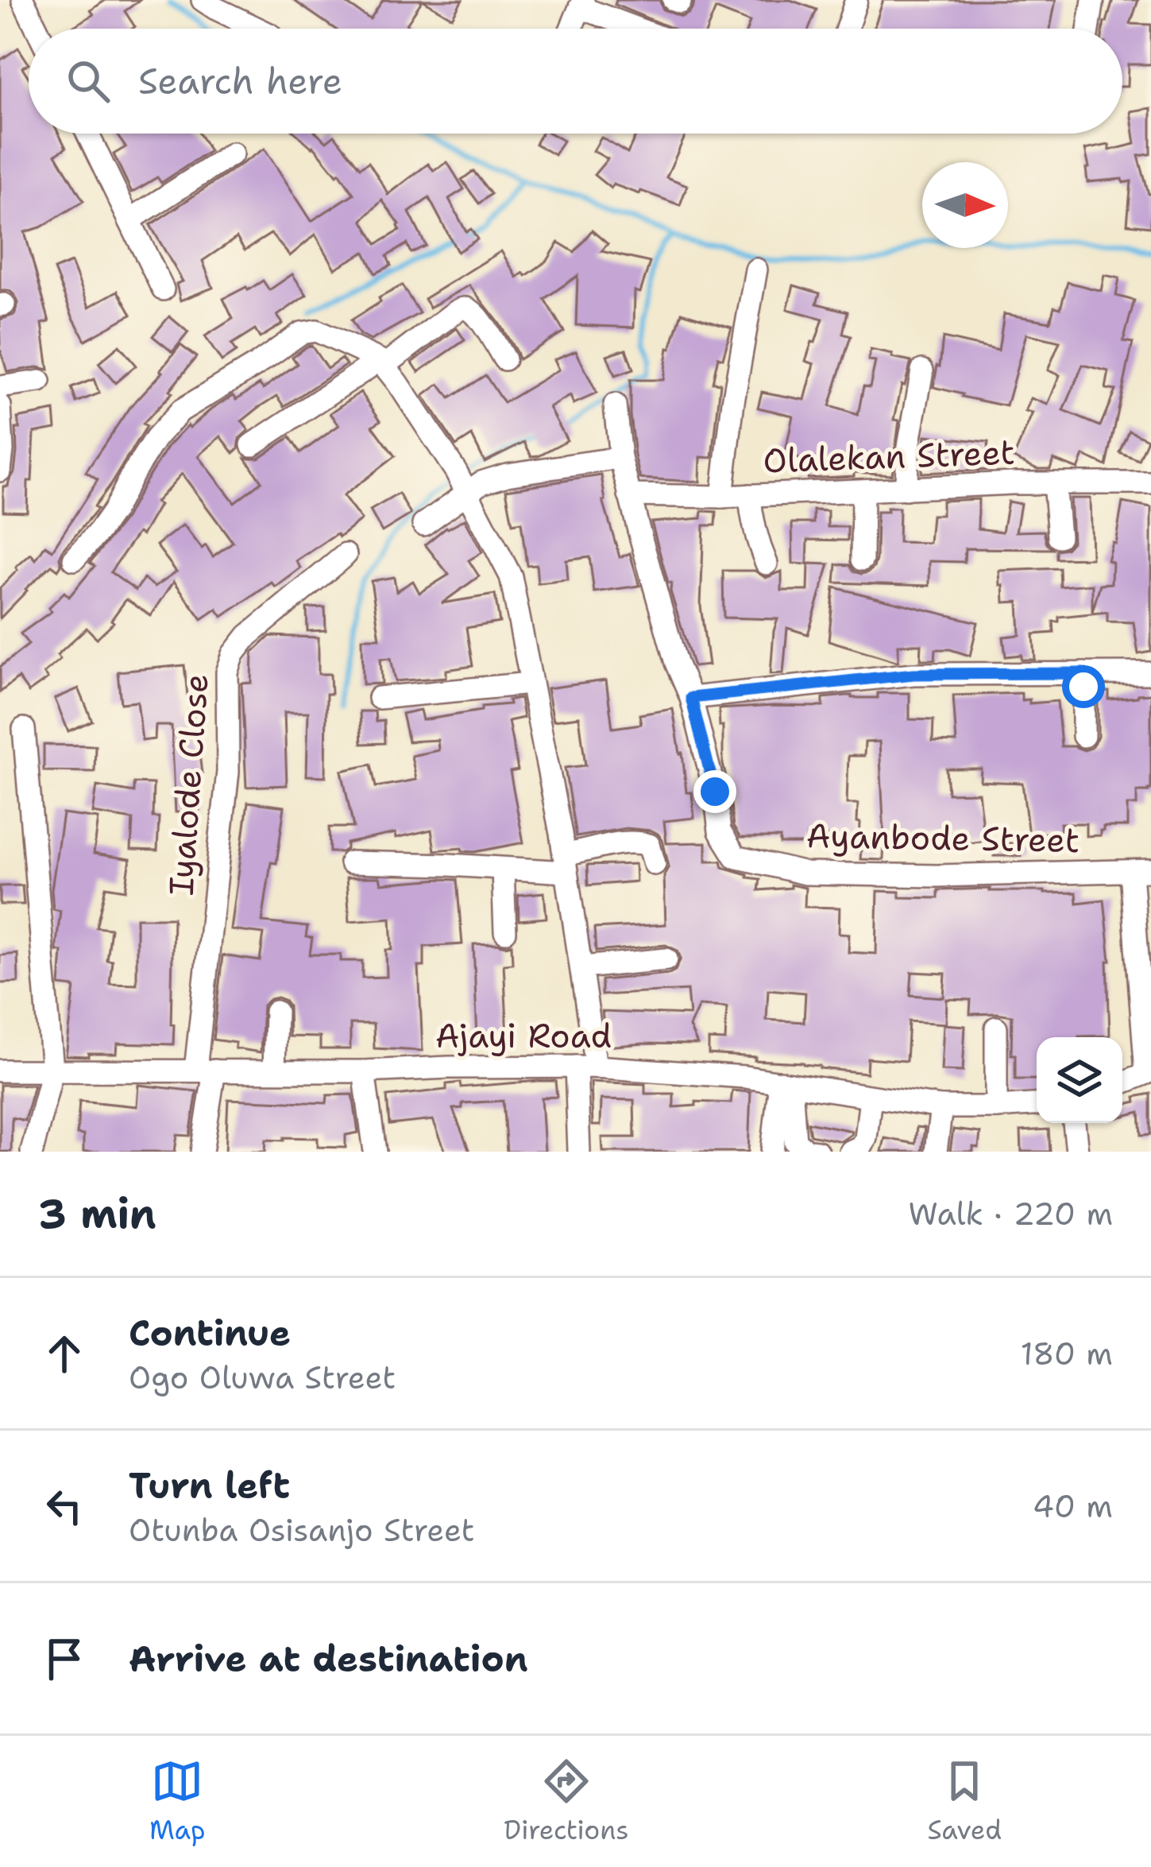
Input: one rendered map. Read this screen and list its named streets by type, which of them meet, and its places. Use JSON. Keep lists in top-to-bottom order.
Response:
{
  "streets": {
    "street": [
      "Olalekan Street",
      "Iyalode Close",
      "Ayanbode Street",
      "Ajayi Road"
    ]
  },
  "crossings": [
    ["Iyalode Close", "Ajayi Road"]
  ],
  "north": "right",
  "page": {
    "search": "Search here",
    "heading": ["3 min", "Walk · 220 m"],
    "list": [
      ["Continue", "Ogo Oluwa Street", "180 m"],
      ["Turn left", "Otunba Osisanjo Street", "40 m"],
      "Arrive at destination"
    ],
    "nav": ["Map", "Directions", "Saved"]
  }
}
